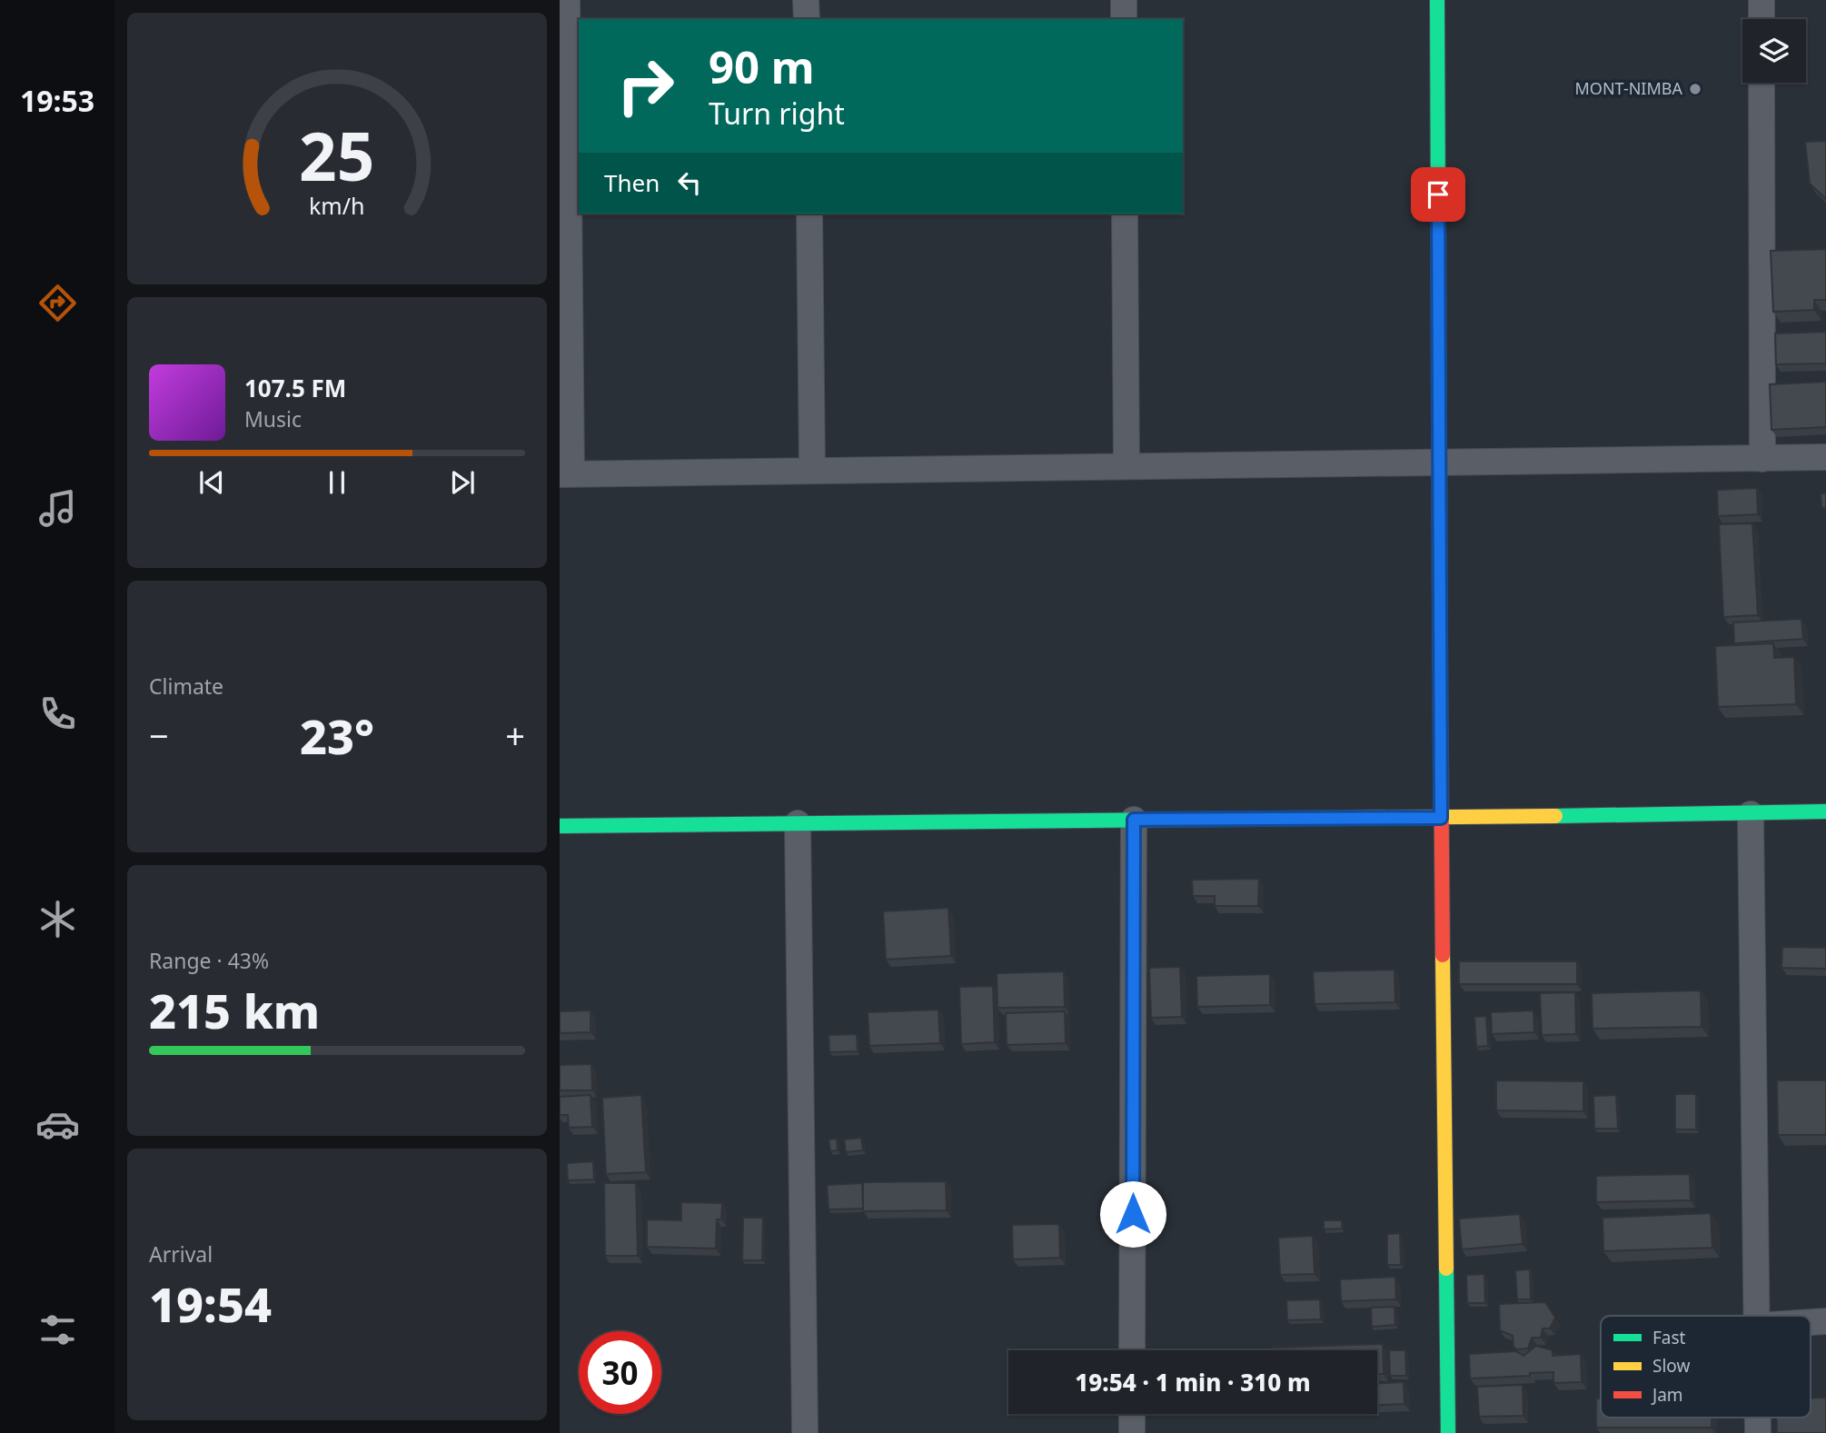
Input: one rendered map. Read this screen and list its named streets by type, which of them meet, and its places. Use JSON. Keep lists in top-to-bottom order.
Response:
{
  "places": ["MONT-NIMBA"],
  "legend": ["Fast", "Slow", "Jam"],
  "page": {
    "tabs": "19:53",
    "turn": ["90 m", "Turn right"],
    "then": "Then",
    "song": ["107.5 FM", "Music"],
    "tile": [
      "Climate",
      ["Range · 43%", "215 km"],
      ["Arrival", "19:54"]
    ],
    "heat": ["−", "23°", "+"],
    "limit": "30",
    "trip": "19:54 · 1 min · 310 m",
    "gauge": ["25", "km/h"]
  }
}
